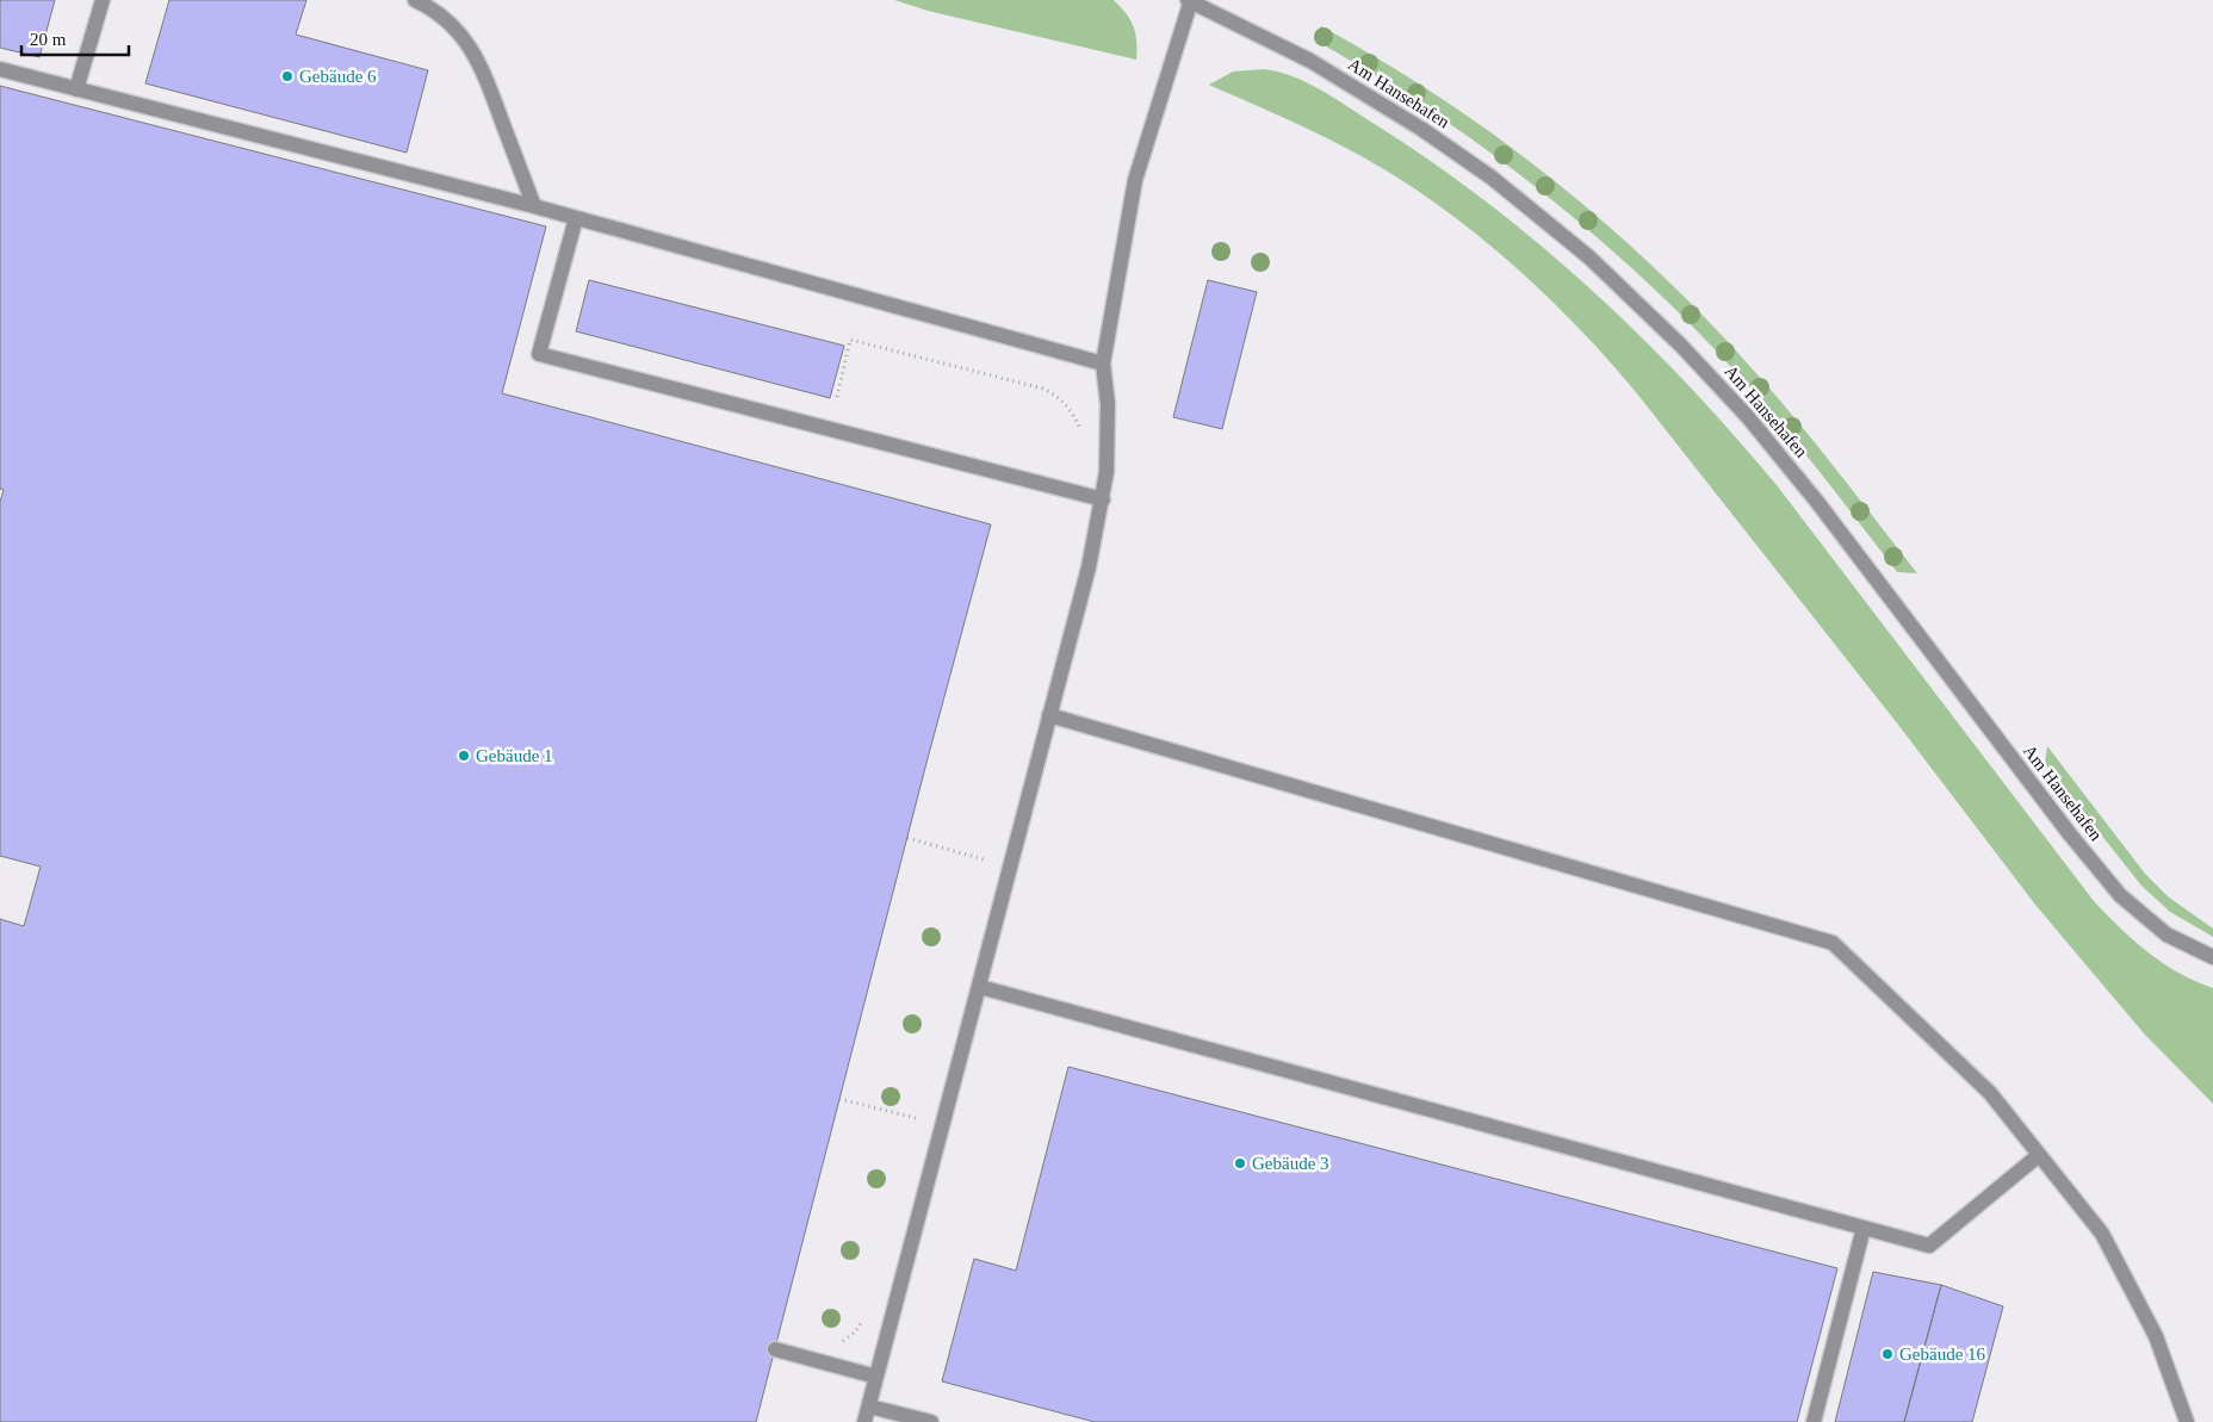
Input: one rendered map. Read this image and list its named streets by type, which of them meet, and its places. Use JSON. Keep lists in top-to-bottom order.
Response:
{
  "streets": {
    "street": ["Am Hansehafen"]
  },
  "places": [
    "Gebäude 6",
    "Gebäude 1",
    "Gebäude 3",
    "Gebäude 16"
  ],
  "scale_bar": "20 m"
}
